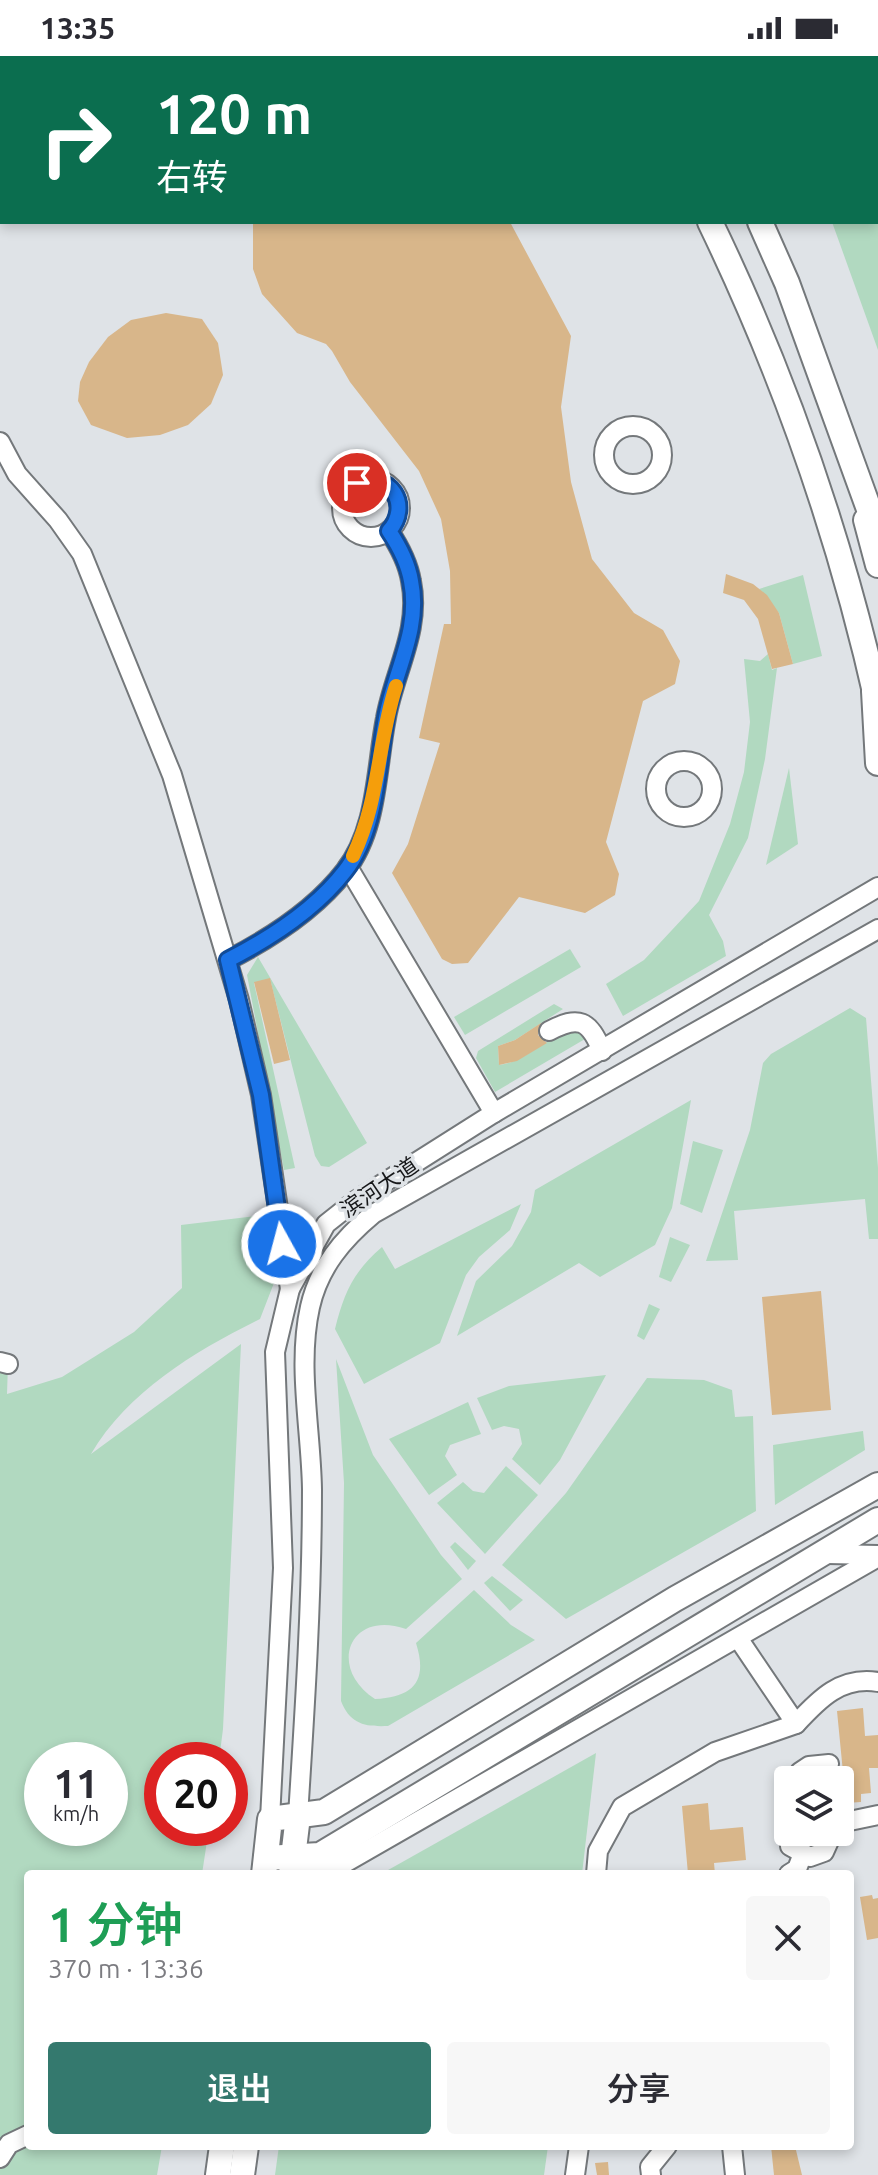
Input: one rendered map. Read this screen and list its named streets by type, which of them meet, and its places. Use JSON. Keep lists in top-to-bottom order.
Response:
{
  "streets": {
    "main road": ["滨河大道"]
  },
  "page": {
    "status": "13:35",
    "turn": ["120 m", "右转"],
    "speed": "11 km/h",
    "limit": "20",
    "heading": ["1 分钟", "370 m · 13:36"],
    "buttons": ["退出", "分享"]
  }
}
